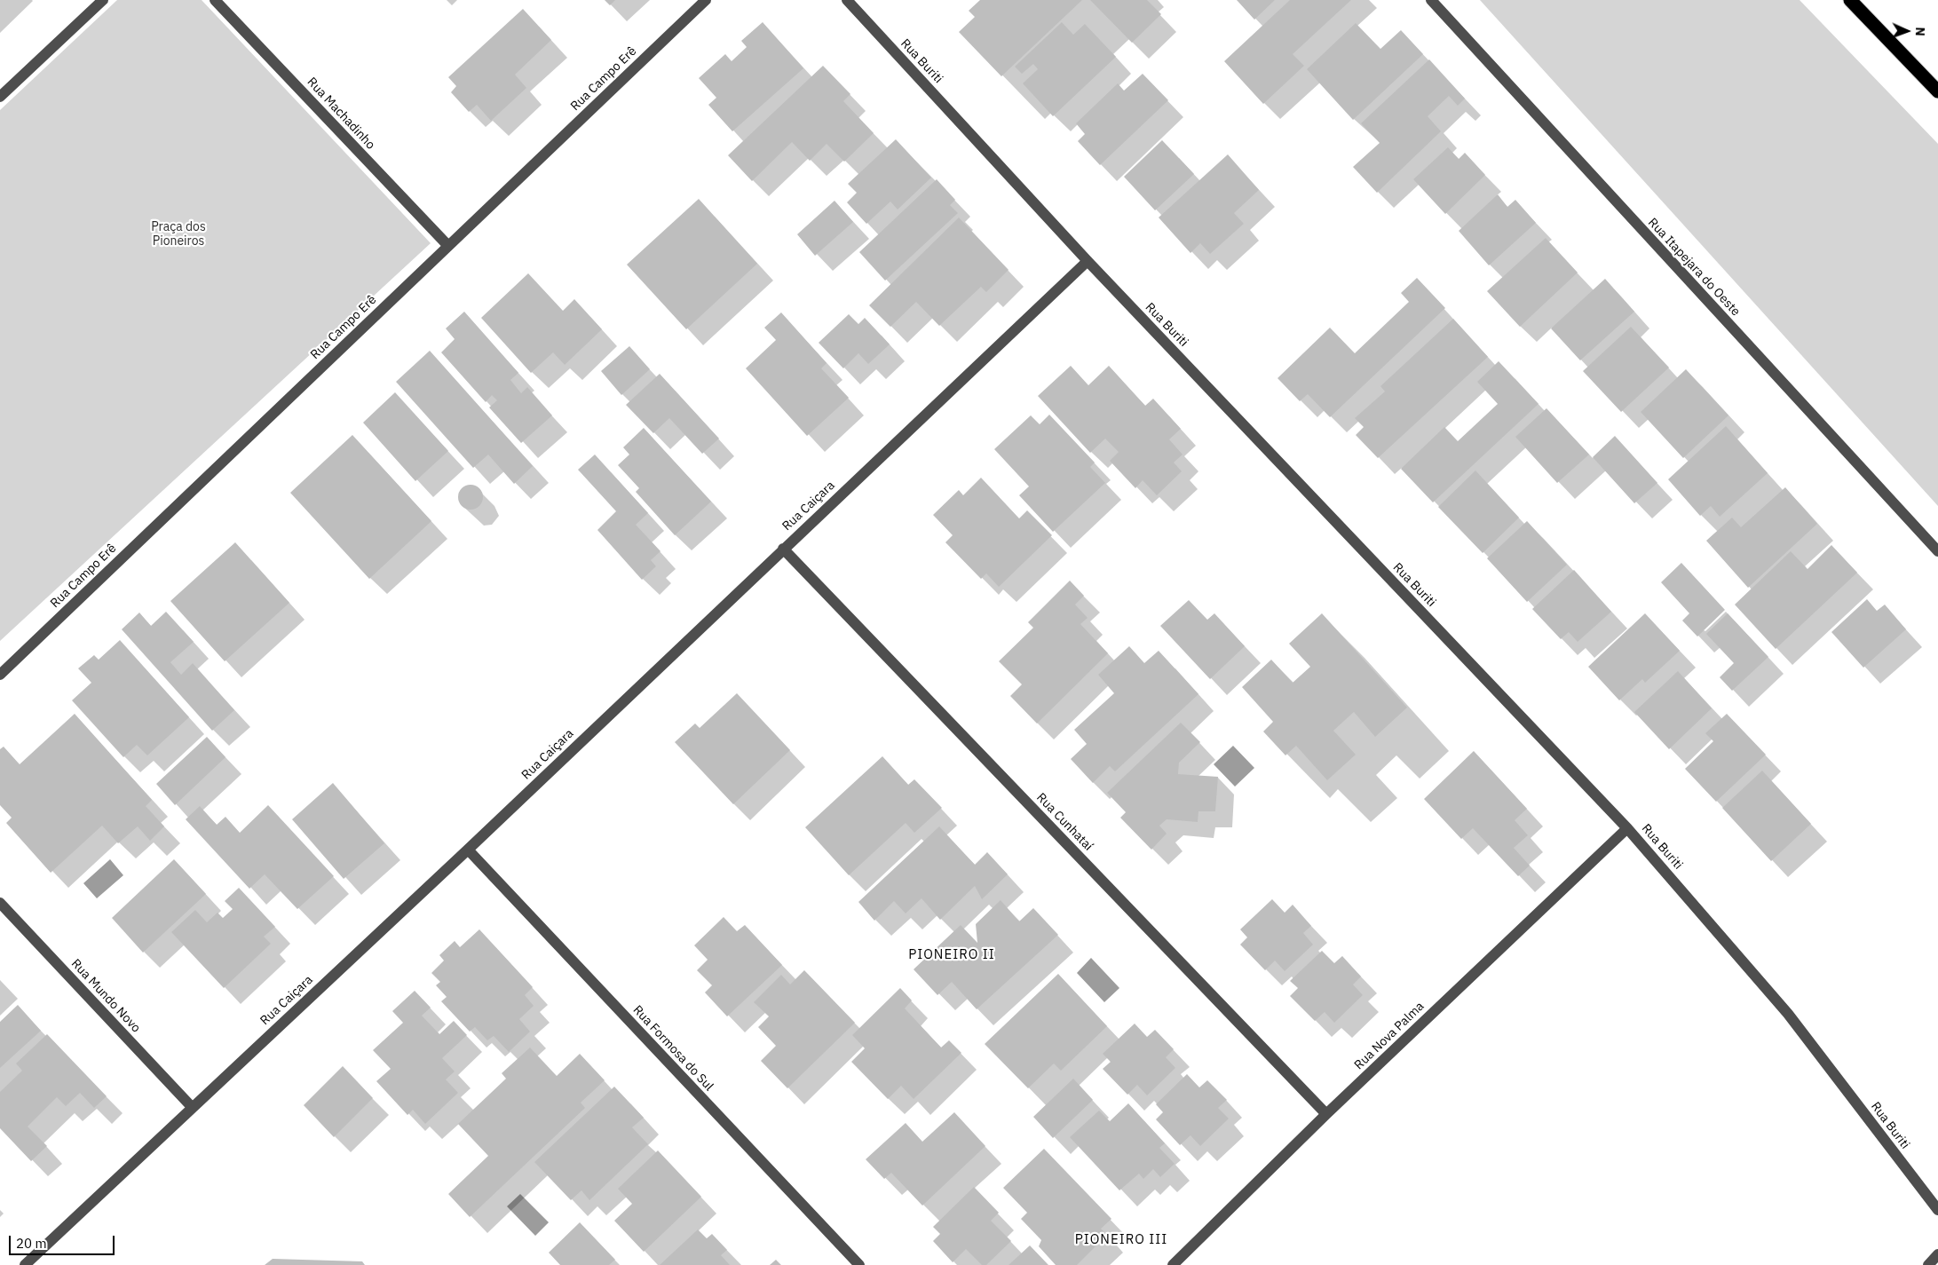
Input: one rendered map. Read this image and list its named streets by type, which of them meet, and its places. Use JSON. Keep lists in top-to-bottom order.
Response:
{
  "streets": {
    "street": [
      "Rua Buriti",
      "Rua Campo Erê",
      "Rua Machadinho",
      "Rua Itapejara do Oeste",
      "Rua Caiçara",
      "Rua Cunhataí",
      "Rua Mundo Novo",
      "Rua Nova Palma",
      "Rua Formosa do Sul"
    ]
  },
  "crossings": [
    ["Rua Buriti", "Rua Caiçara"],
    ["Rua Buriti", "Rua Nova Palma"],
    ["Rua Campo Erê", "Rua Machadinho"],
    ["Rua Caiçara", "Rua Cunhataí"],
    ["Rua Caiçara", "Rua Mundo Novo"],
    ["Rua Caiçara", "Rua Formosa do Sul"],
    ["Rua Cunhataí", "Rua Nova Palma"]
  ],
  "districts": ["PIONEIRO II", "PIONEIRO III"],
  "parks": ["Praça dos Pioneiros"],
  "scale_bar": "20 m",
  "north": "right"
}
